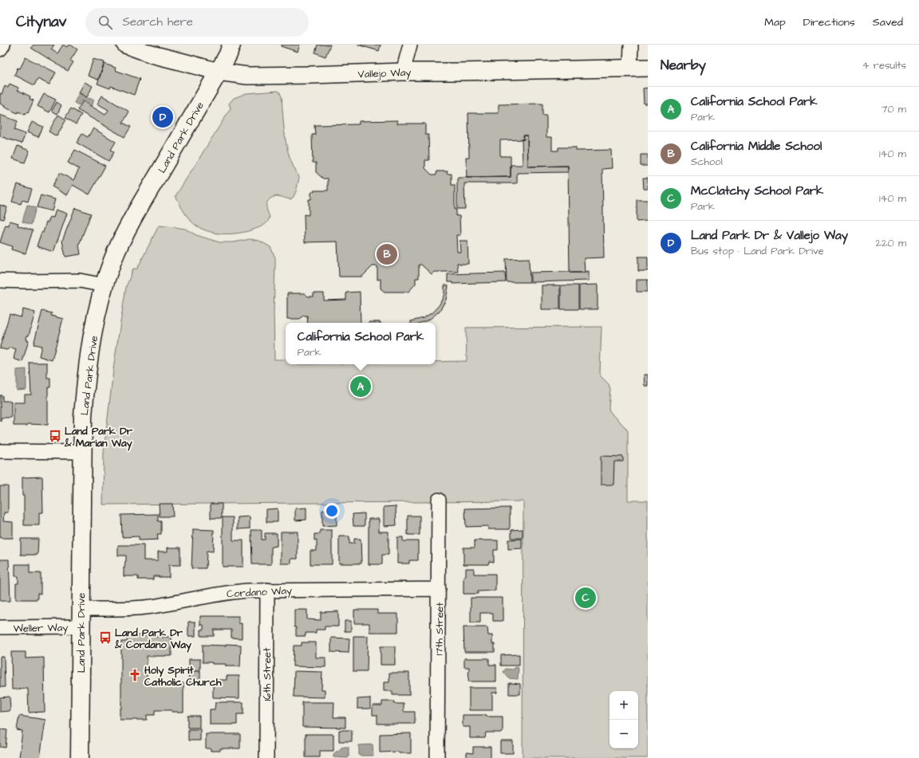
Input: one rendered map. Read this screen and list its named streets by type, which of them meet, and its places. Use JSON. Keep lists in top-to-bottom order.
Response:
{
  "streets": {
    "main road": ["Land Park Drive"],
    "street": [
      "Vallejo Way",
      "Cordano Way",
      "Weller Way",
      "17th Street",
      "16th Street"
    ]
  },
  "crossings": [
    ["Vallejo Way", "Land Park Drive"],
    ["Land Park Drive", "Cordano Way"],
    ["Land Park Drive", "Weller Way"],
    ["Cordano Way", "17th Street"],
    ["Cordano Way", "16th Street"]
  ],
  "places": {
    "bus stop": ["Land Park Dr & Marian Way", "Land Park Dr & Cordano Way"],
    "church": ["Holy Spirit Catholic Church"]
  },
  "page": {
    "header": "Citynav",
    "search": "Search here",
    "nav": ["Map", "Directions", "Saved"],
    "heading": ["Nearby", "4 results"],
    "list": [
      {
        "mark": "A",
        "name": "California School Park",
        "note": "Park",
        "value": "70 m"
      },
      {
        "mark": "B",
        "name": "California Middle School",
        "note": "School",
        "value": "140 m"
      },
      {
        "mark": "C",
        "name": "McClatchy School Park",
        "note": "Park",
        "value": "140 m"
      },
      {
        "mark": "D",
        "name": "Land Park Dr & Vallejo Way",
        "note": "Bus stop · Land Park Drive",
        "value": "220 m"
      }
    ],
    "pins": [
      "D",
      "B",
      "A",
      "C"
    ],
    "popup": ["California School Park", "Park"],
    "map_buttons": ["+", "−"]
  }
}
